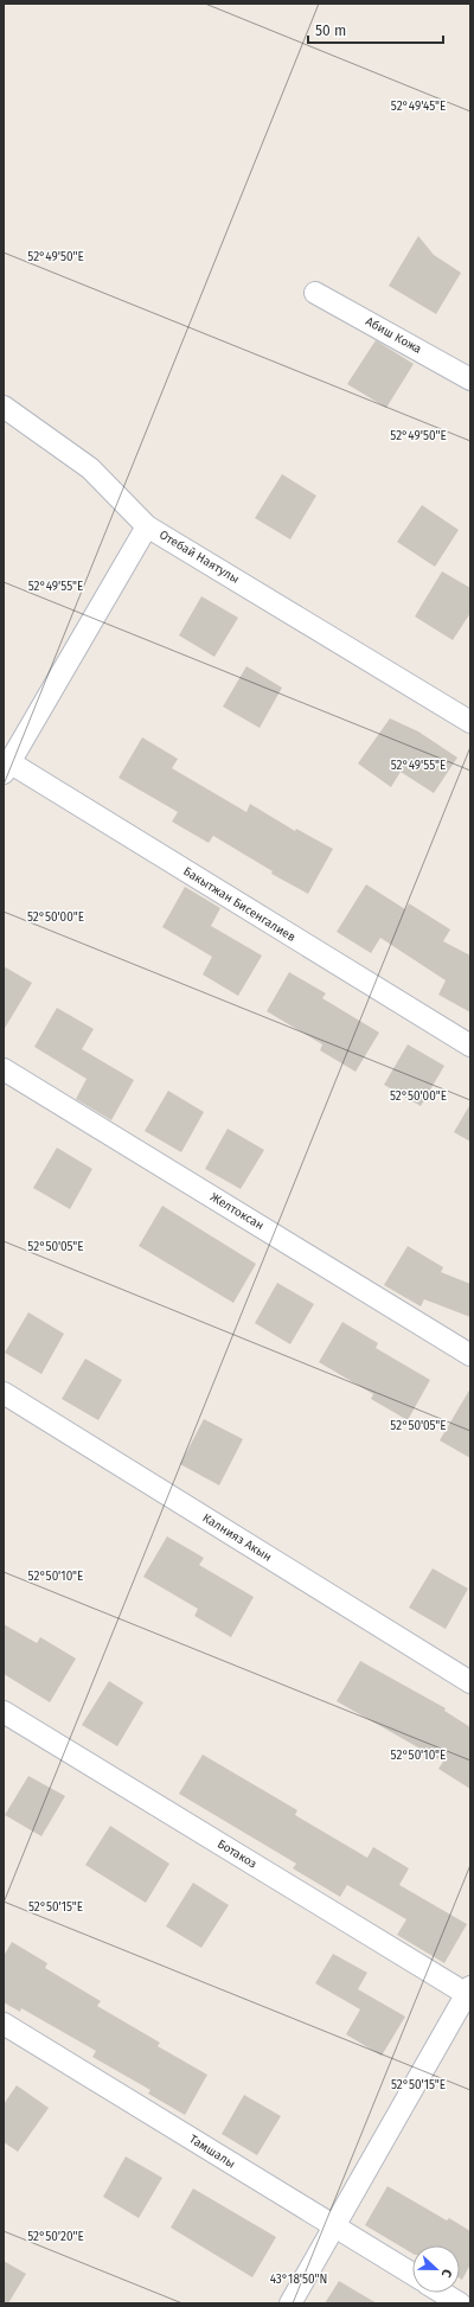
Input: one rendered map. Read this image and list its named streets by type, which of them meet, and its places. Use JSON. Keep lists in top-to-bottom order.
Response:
{
  "streets": {
    "street": [
      "Абиш Кожа",
      "Отебай Наятулы",
      "Бакытжан Бисенгалиев",
      "Желтоксан",
      "Калнияз Акын",
      "Ботакоз",
      "Тамшалы"
    ]
  },
  "crossings": [
    ["Отебай Наятулы", "Бакытжан Бисенгалиев"]
  ],
  "scale_bar": "50 m",
  "north": "right",
  "coordinates": [
    "52°49'45\"E",
    "52°49'50\"E",
    "52°49'55\"E",
    "52°50'00\"E",
    "52°50'05\"E",
    "52°50'10\"E",
    "52°50'15\"E",
    "52°50'20\"E",
    "43°18'50\"N"
  ]
}
